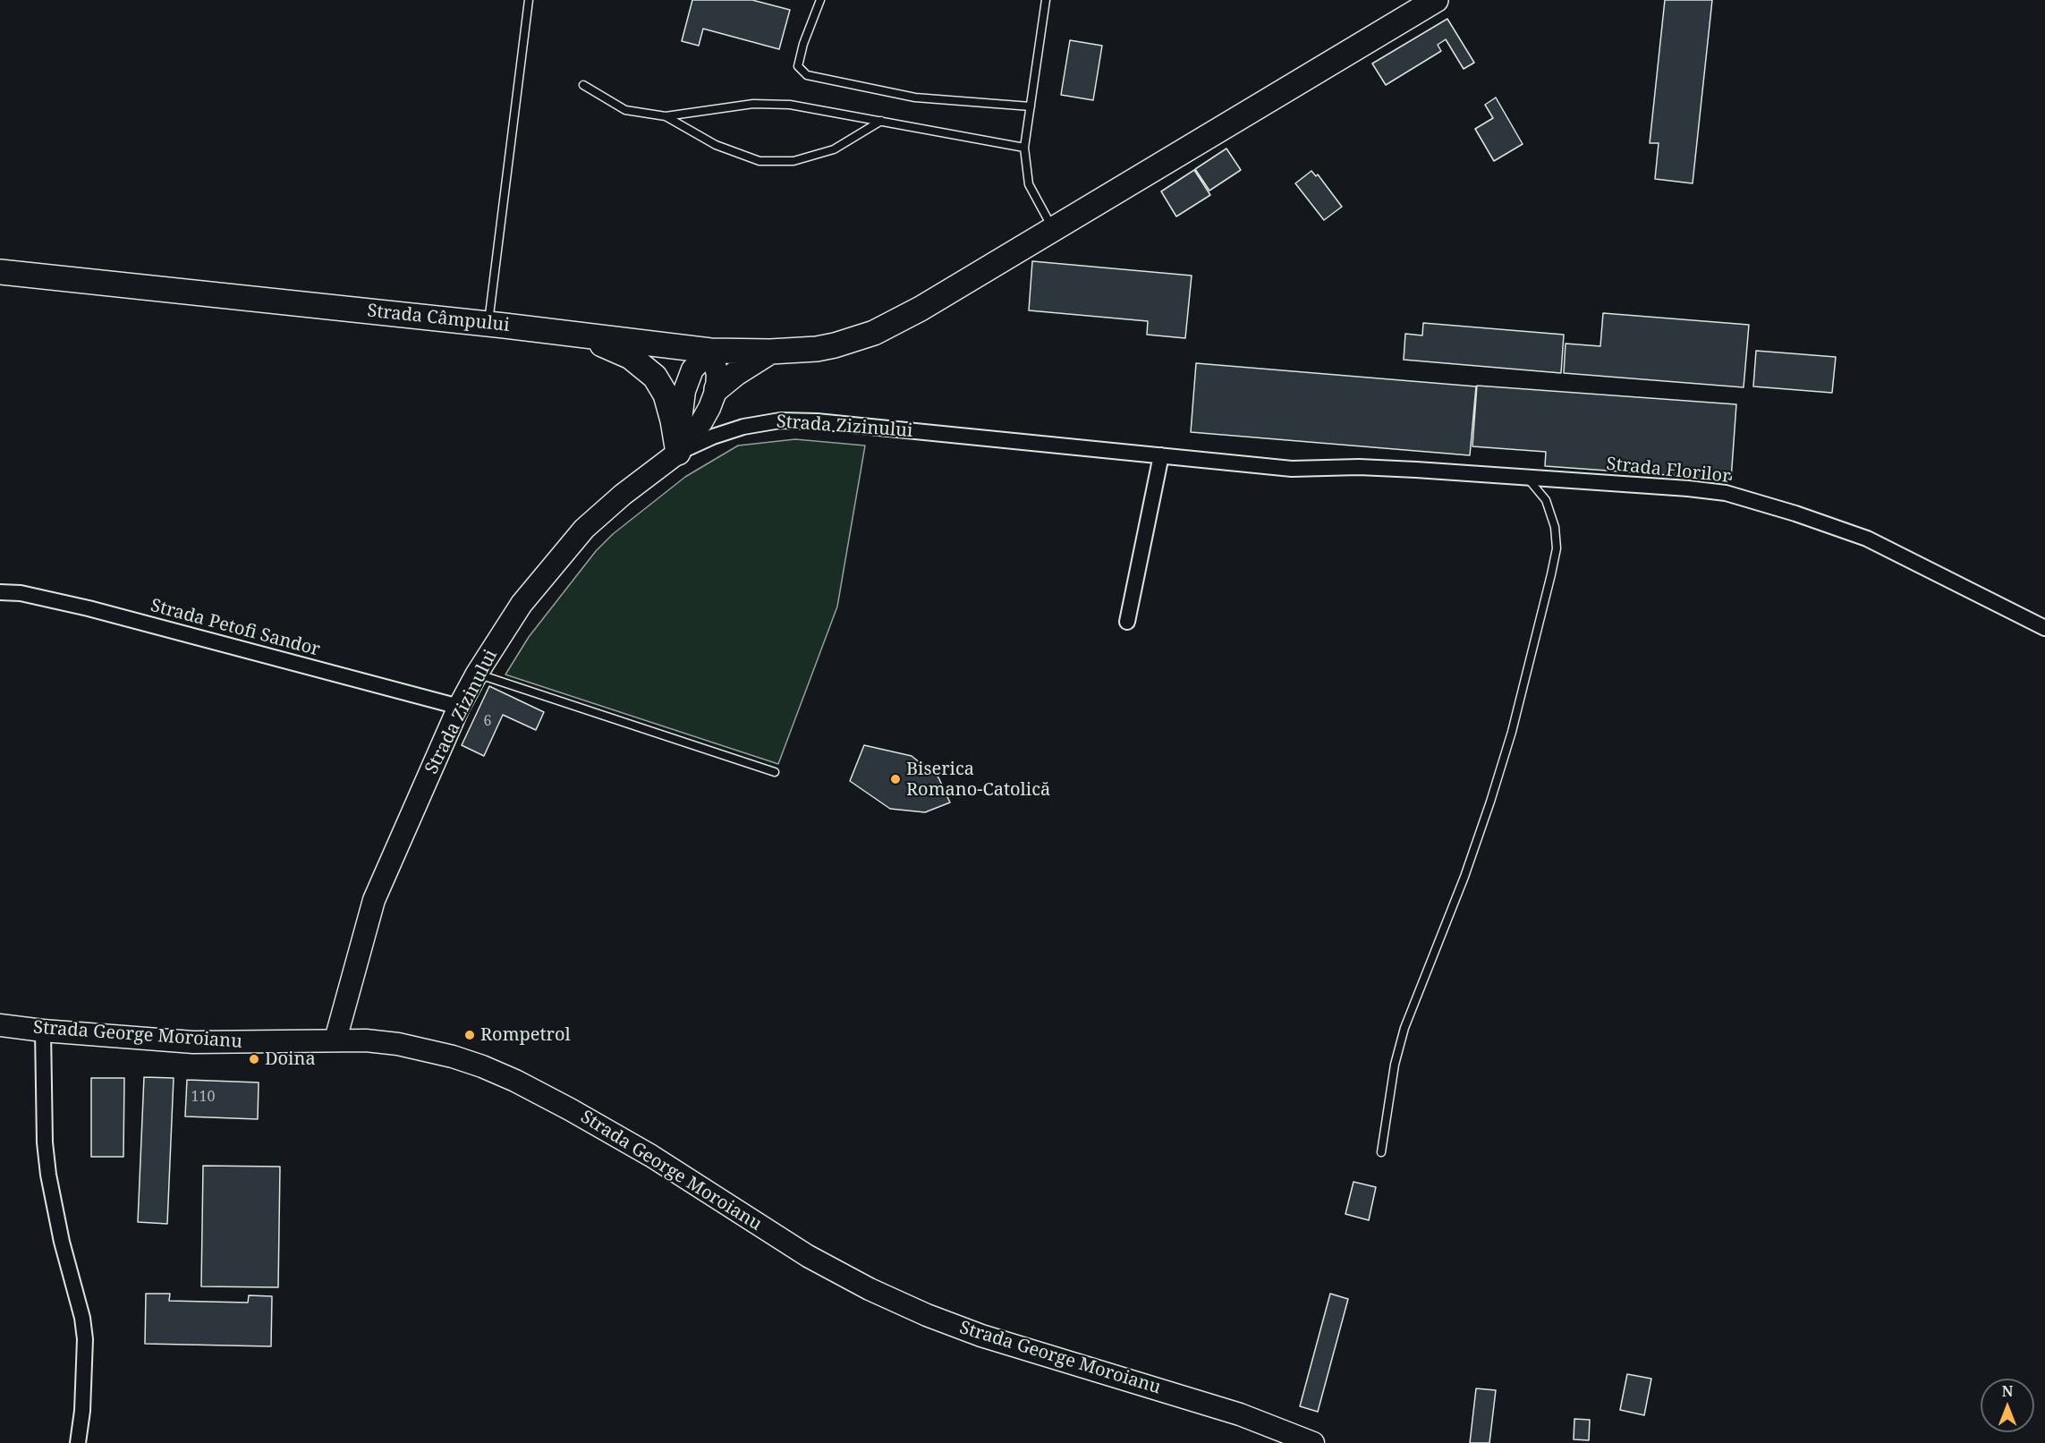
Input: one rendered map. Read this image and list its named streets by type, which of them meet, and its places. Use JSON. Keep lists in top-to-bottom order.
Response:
{
  "streets": {
    "main road": ["Strada Câmpului", "Strada Zizinului", "Strada George Moroianu"],
    "street": ["Strada Florilor", "Strada Petofi Sandor"]
  },
  "crossings": [
    ["Strada Zizinului", "Strada Florilor"],
    ["Strada Zizinului", "Strada Petofi Sandor"],
    ["Strada Zizinului", "Strada George Moroianu"]
  ],
  "places": ["Biserica Romano-Catolică", "Rompetrol", "Doina"],
  "house_numbers": ["6", "110"],
  "north": "top"
}
